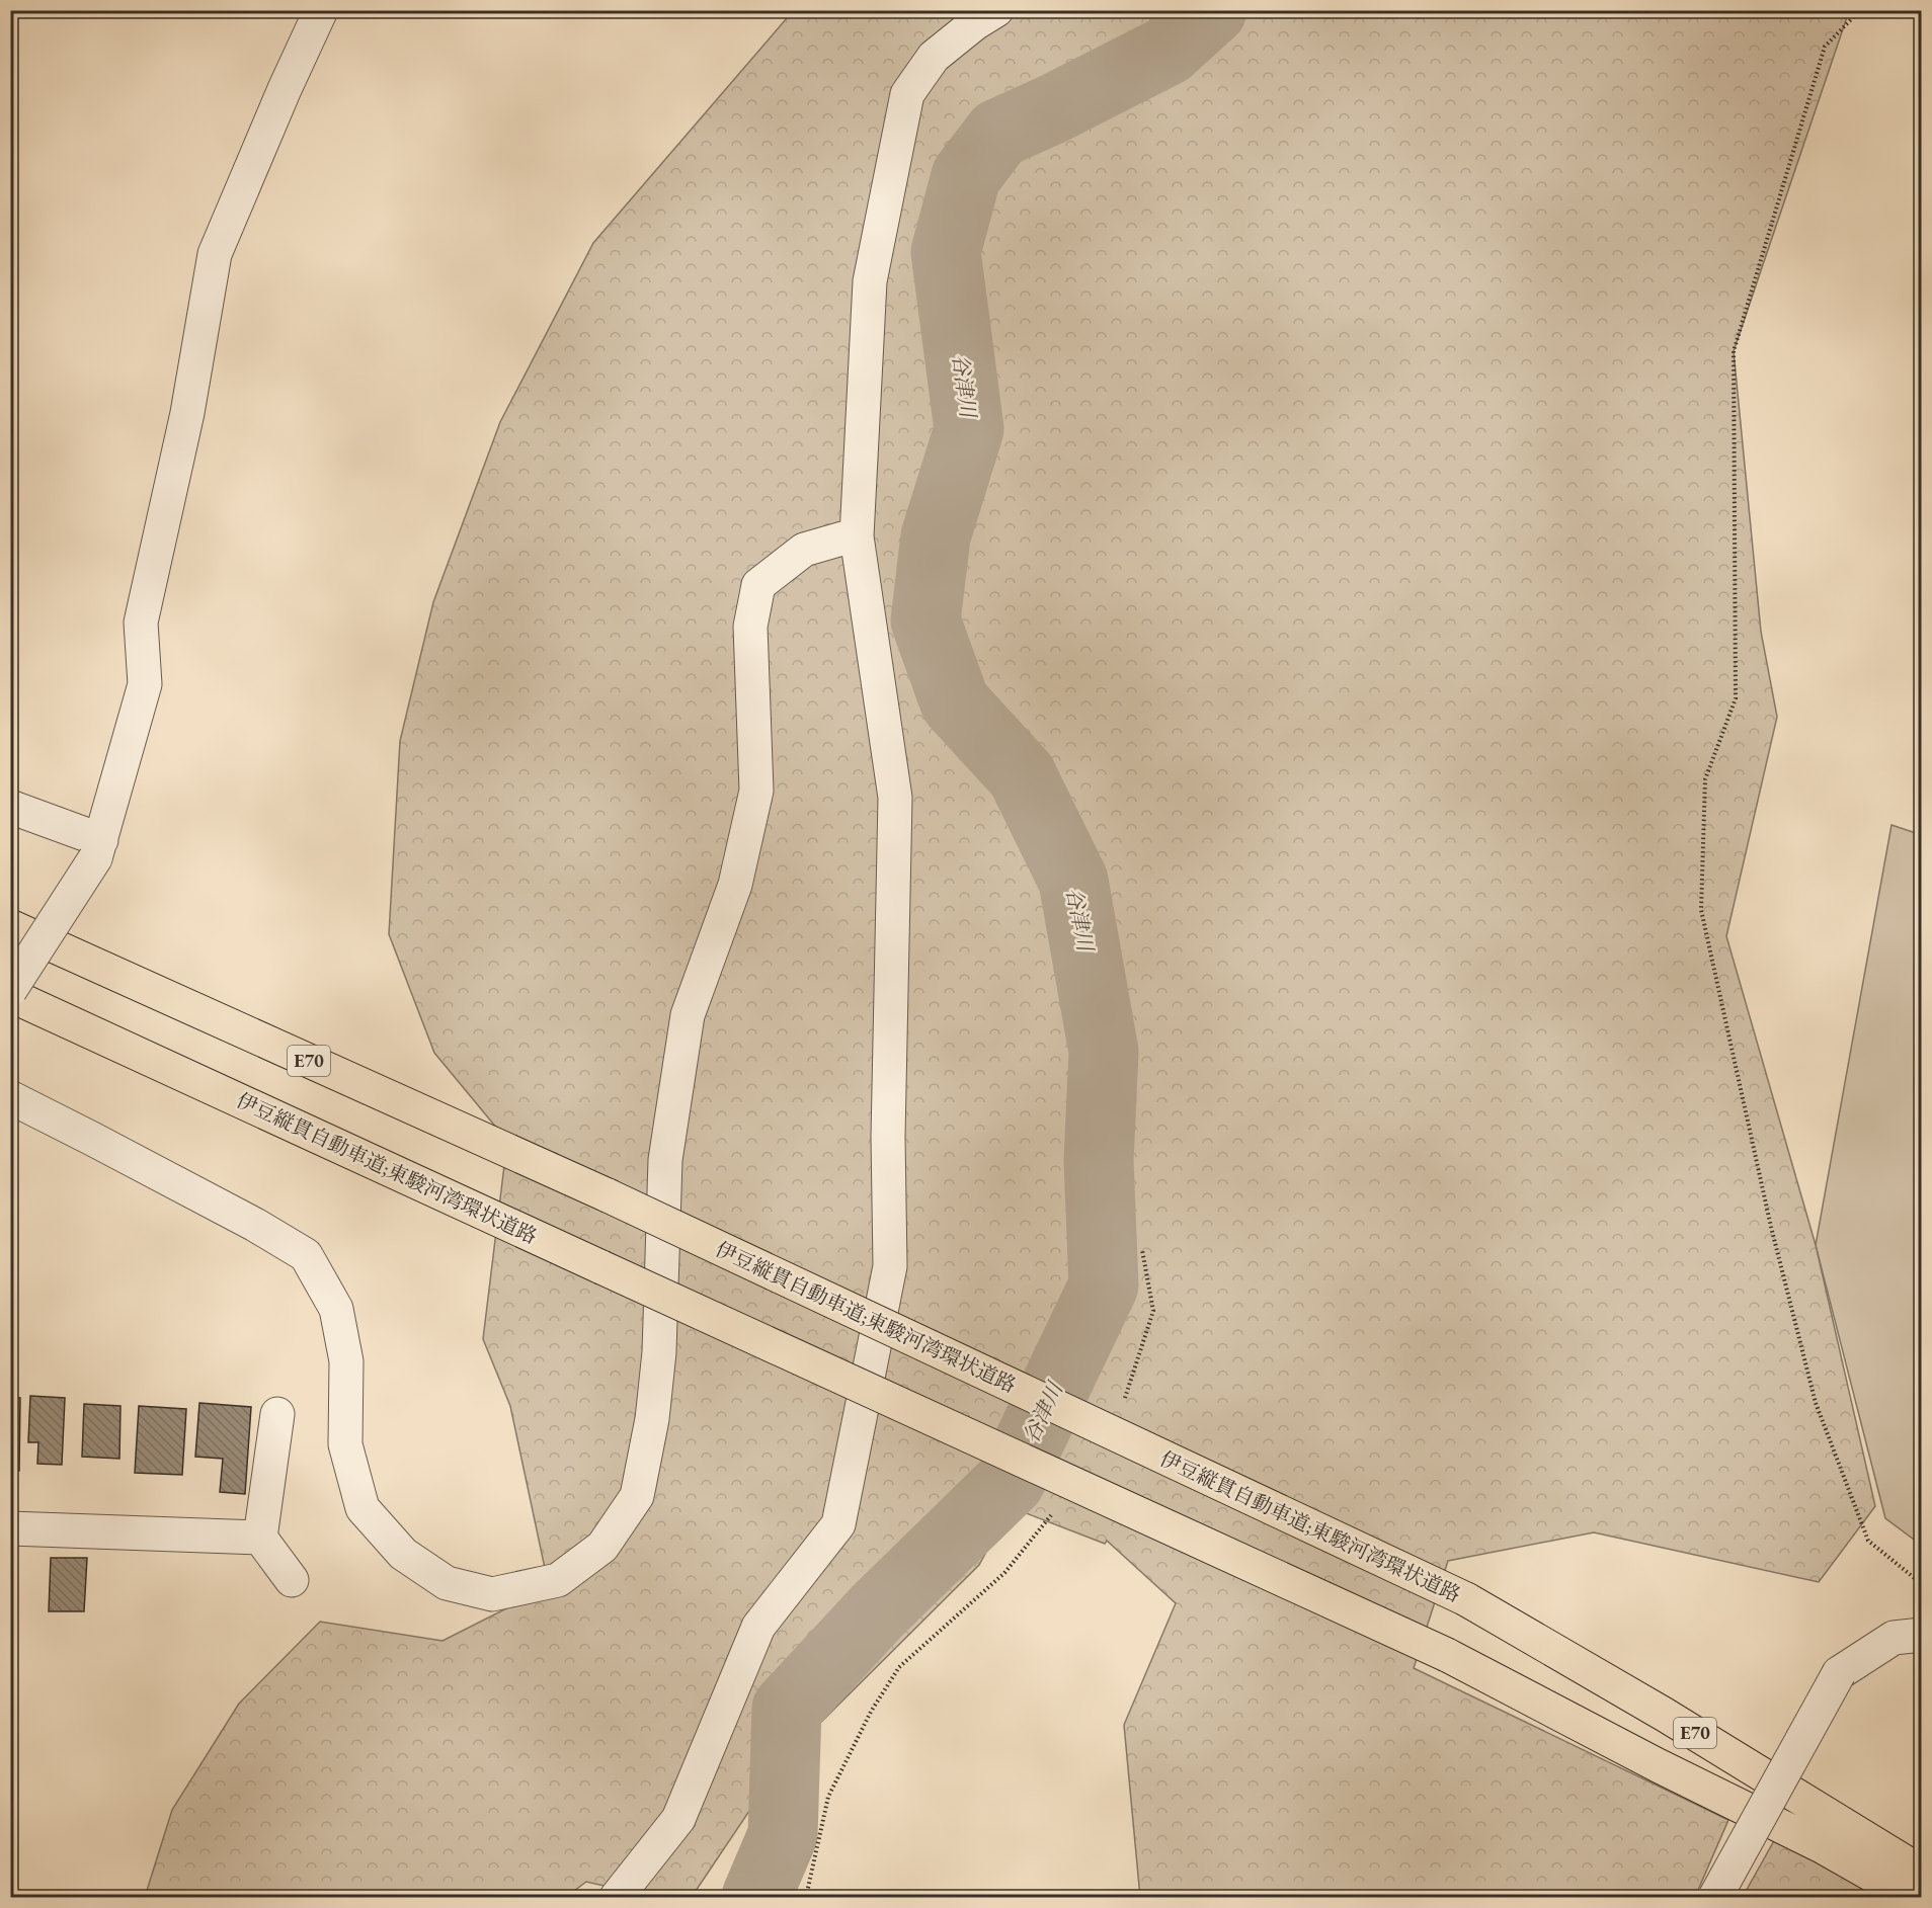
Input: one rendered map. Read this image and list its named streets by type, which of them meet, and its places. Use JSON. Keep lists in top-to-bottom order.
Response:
{
  "streets": {
    "highway": ["E70", "伊豆縦貫自動車道;東駿河湾環状道路"]
  },
  "water": ["谷津川"]
}
